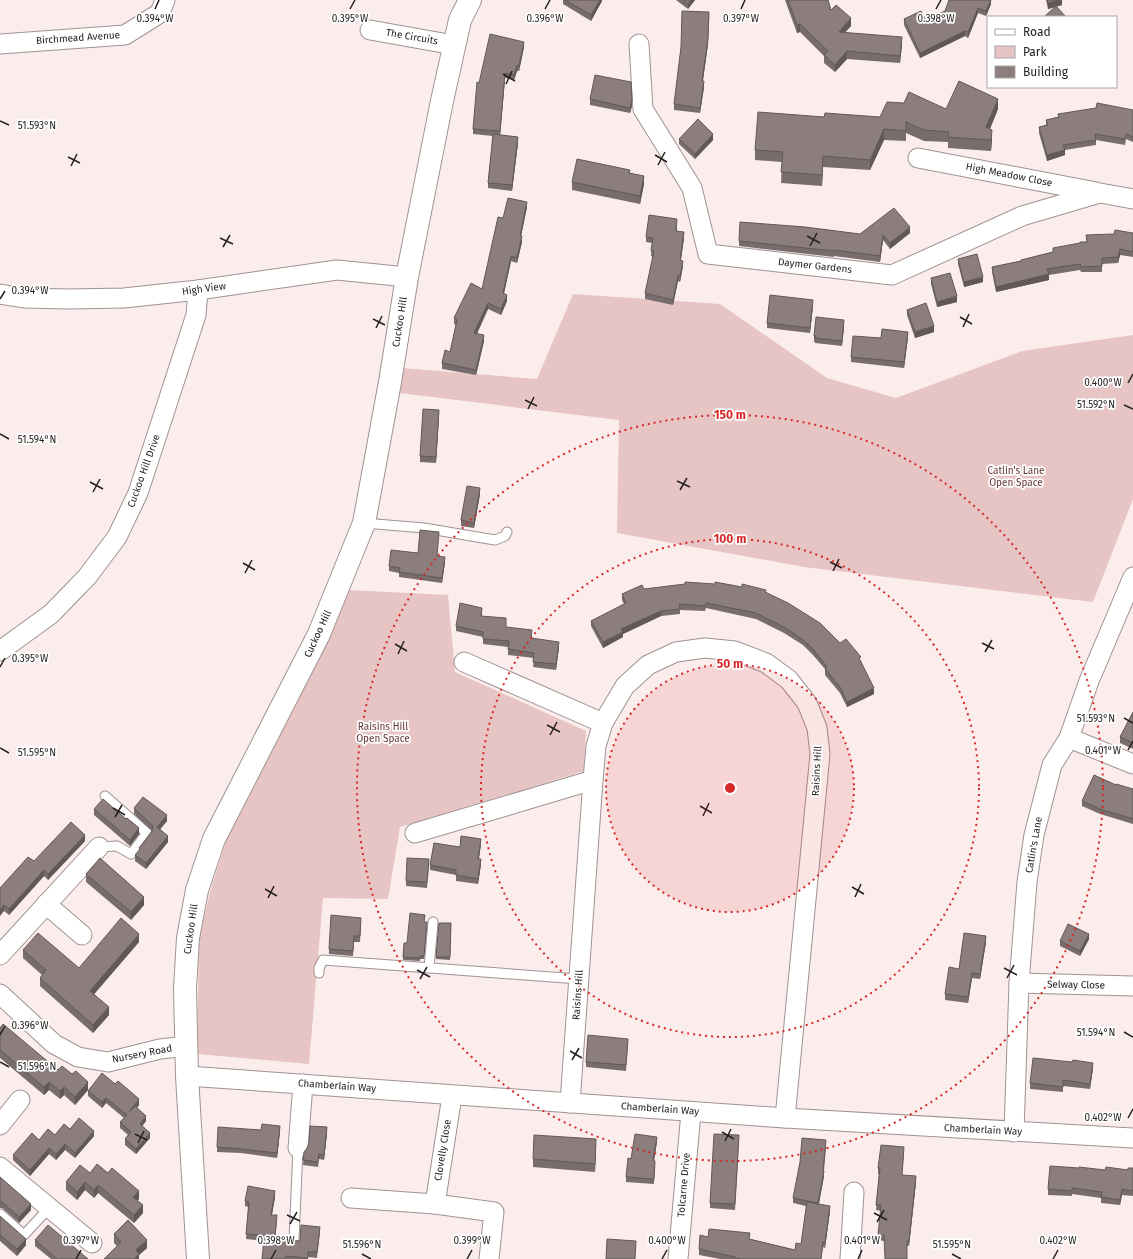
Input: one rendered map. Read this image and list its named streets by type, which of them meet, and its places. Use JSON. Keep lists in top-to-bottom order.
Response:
{
  "streets": {
    "main road": ["Cuckoo Hill"],
    "street": [
      "The Circuits",
      "Birchmead Avenue",
      "High Meadow Close",
      "Daymer Gardens",
      "High View",
      "Cuckoo Hill Drive",
      "Raisins Hill",
      "Catlin's Lane",
      "Selway Close",
      "Nursery Road",
      "Chamberlain Way",
      "Clovelly Close",
      "Tolcarne Drive"
    ]
  },
  "crossings": [
    ["The Circuits", "Cuckoo Hill"],
    ["High Meadow Close", "Daymer Gardens"],
    ["High View", "Cuckoo Hill"],
    ["High View", "Cuckoo Hill Drive"],
    ["Cuckoo Hill", "Nursery Road"],
    ["Cuckoo Hill", "Chamberlain Way"],
    ["Raisins Hill", "Chamberlain Way"],
    ["Catlin's Lane", "Selway Close"],
    ["Catlin's Lane", "Chamberlain Way"],
    ["Chamberlain Way", "Clovelly Close"],
    ["Chamberlain Way", "Tolcarne Drive"]
  ],
  "parks": ["Catlin's Lane Open Space", "Raisins Hill Open Space"],
  "legend": ["Road", "Park", "Building"],
  "coordinates": [
    "0.394°W",
    "0.395°W",
    "0.396°W",
    "0.397°W",
    "0.398°W",
    "51.593°N",
    "0.400°W",
    "51.592°N",
    "51.594°N",
    "0.401°W",
    "51.595°N",
    "51.596°N",
    "0.402°W",
    "0.399°W"
  ],
  "rings": ["150 m", "100 m", "50 m"]
}
